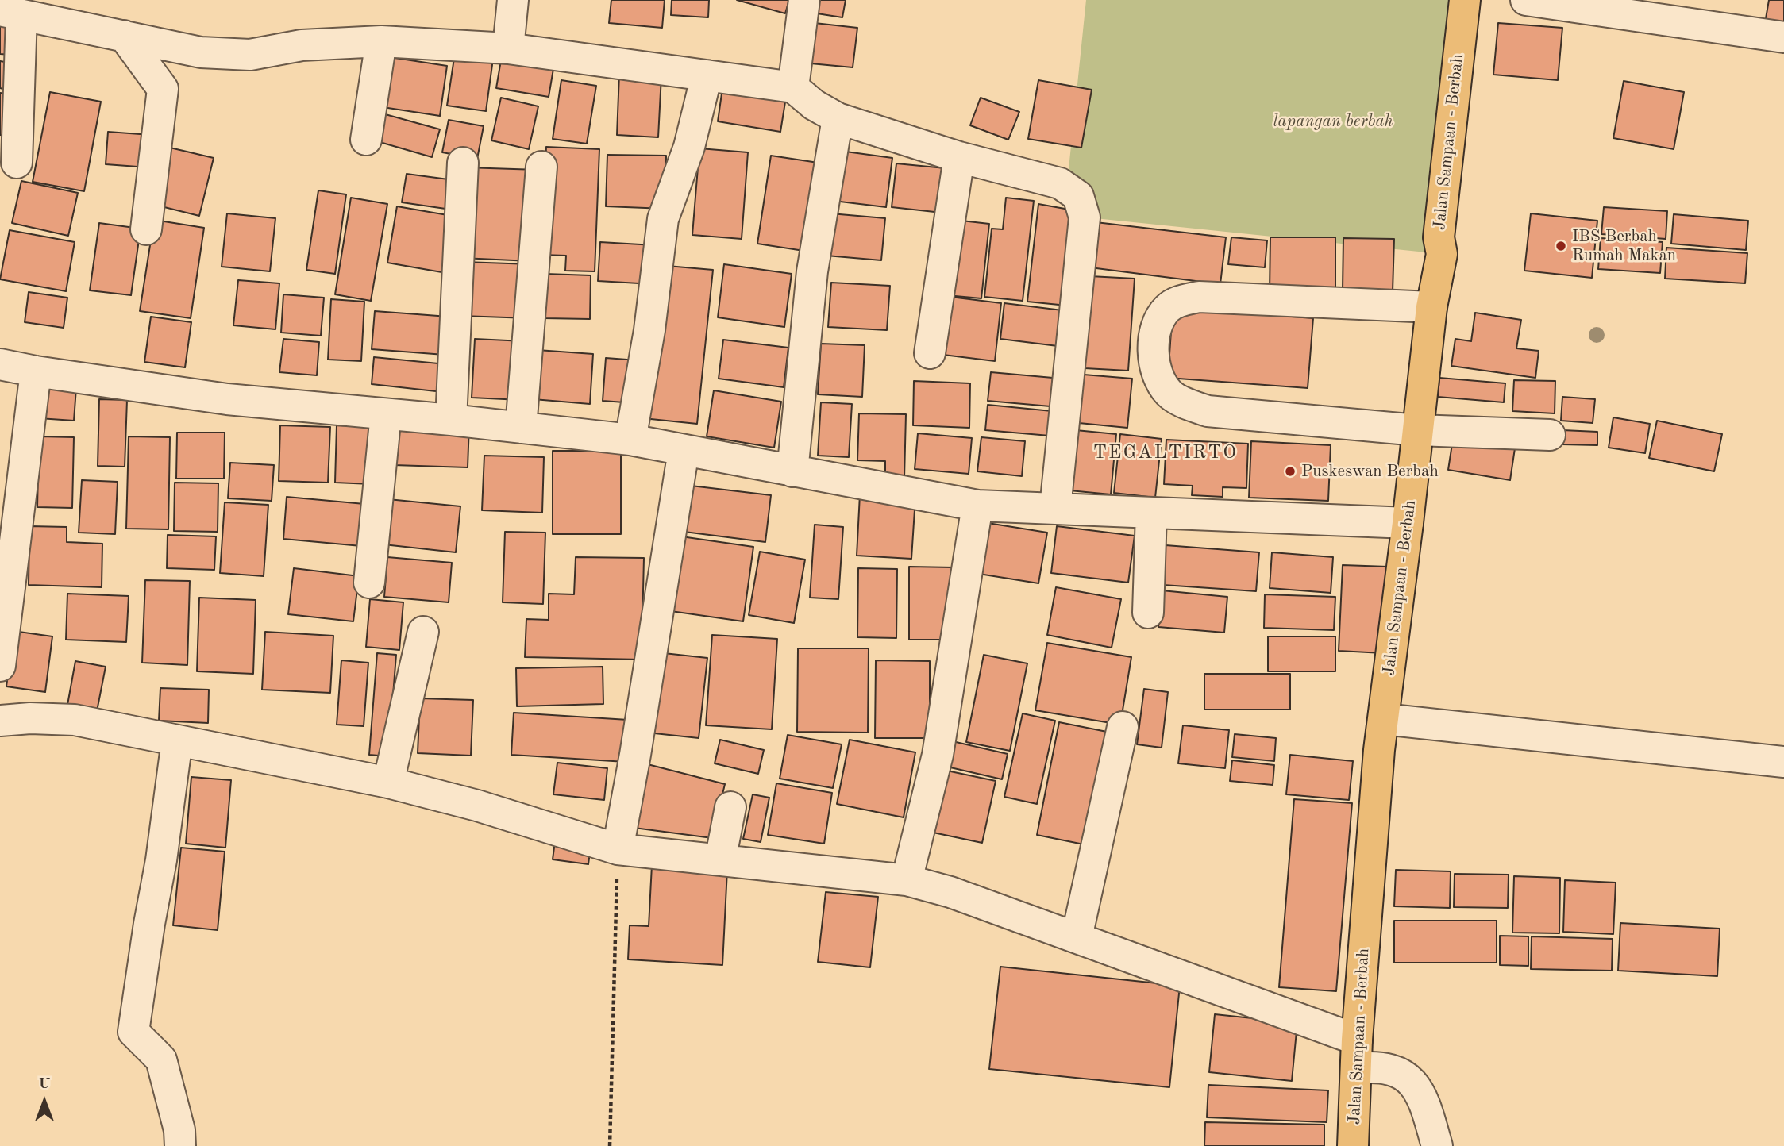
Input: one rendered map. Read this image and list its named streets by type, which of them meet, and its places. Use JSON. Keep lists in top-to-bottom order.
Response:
{
  "streets": {
    "main road": ["Jalan Sampaan - Berbah"]
  },
  "districts": ["TEGALTIRTO"],
  "parks": ["lapangan berbah"],
  "places": ["IBS Berbah Rumah Makan", "Puskeswan Berbah"],
  "north": "top"
}
